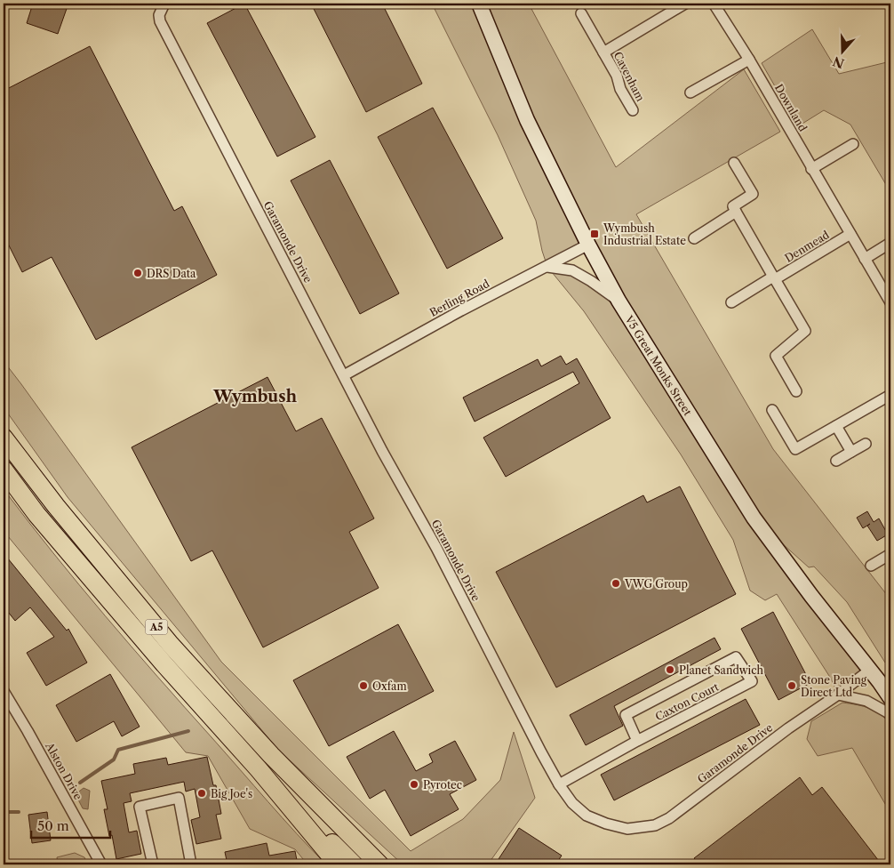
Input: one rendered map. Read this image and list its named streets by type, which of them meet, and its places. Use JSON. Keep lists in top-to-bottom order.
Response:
{
  "streets": {
    "highway": ["A5"],
    "street": [
      "Cavenham",
      "Downland",
      "Garamonde Drive",
      "Denmead",
      "Berling Road",
      "V5 Great Monks Street",
      "Caxton Court",
      "Alston Drive"
    ]
  },
  "crossings": [
    ["Downland", "Denmead"],
    ["Garamonde Drive", "Berling Road"],
    ["Garamonde Drive", "V5 Great Monks Street"],
    ["Garamonde Drive", "Caxton Court"],
    ["Berling Road", "V5 Great Monks Street"]
  ],
  "districts": ["Wymbush"],
  "places": {
    "transit": ["Wymbush Industrial Estate"],
    "other": [
      "DRS Data",
      "VWG Group",
      "Planet Sandwich",
      "Oxfam",
      "Stone Paving Direct Ltd",
      "Pyrotec",
      "Big Joe's"
    ]
  },
  "scale_bar": "50 m",
  "north": "bottom"
}
